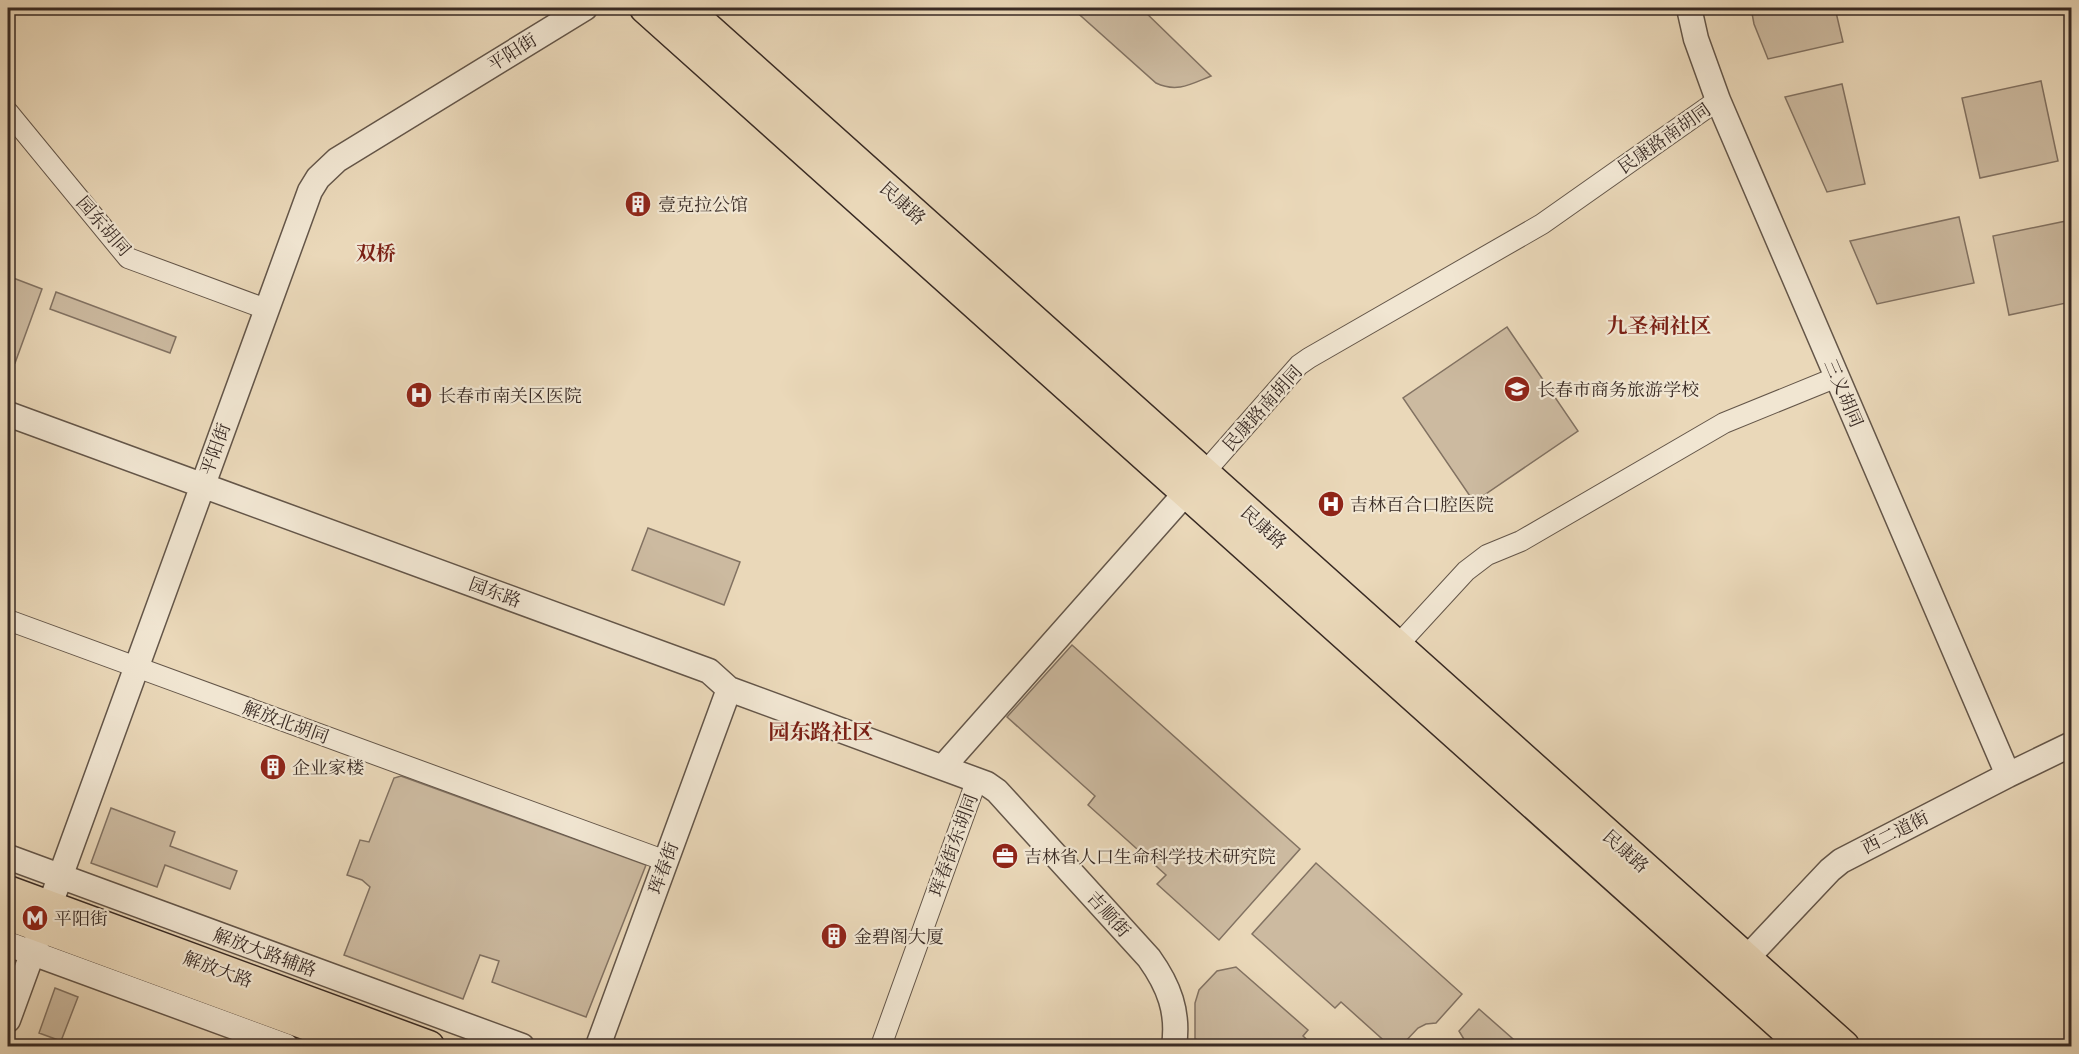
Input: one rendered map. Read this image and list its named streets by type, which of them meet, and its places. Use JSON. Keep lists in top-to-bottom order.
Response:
{
  "streets": {
    "main road": ["民康路", "解放大路"],
    "street": [
      "平阳街",
      "民康路南胡同",
      "园东胡同",
      "三义胡同",
      "园东路",
      "解放北胡同",
      "西二道街",
      "珲春街东胡同",
      "珲春街",
      "吉顺街",
      "解放大路辅路"
    ]
  },
  "crossings": [
    ["平阳街", "园东胡同"],
    ["平阳街", "园东路"],
    ["平阳街", "解放北胡同"],
    ["平阳街", "解放大路辅路"],
    ["平阳街", "解放大路"],
    ["民康路南胡同", "民康路"],
    ["民康路南胡同", "三义胡同"],
    ["民康路南胡同", "园东路"],
    ["民康路", "西二道街"],
    ["三义胡同", "西二道街"],
    ["园东路", "珲春街东胡同"],
    ["园东路", "珲春街"],
    ["园东路", "吉顺街"],
    ["解放北胡同", "珲春街"],
    ["珲春街东胡同", "吉顺街"]
  ],
  "districts": ["双桥", "九圣祠社区", "园东路社区"],
  "places": {
    "building": ["壹克拉公馆", "企业家楼", "金碧阁大厦"],
    "school or university": ["长春市商务旅游学校"],
    "hospital": ["长春市南关区医院", "吉林百合口腔医院"],
    "office": ["吉林省人口生命科学技术研究院"],
    "metro station": ["平阳街"]
  }
}
